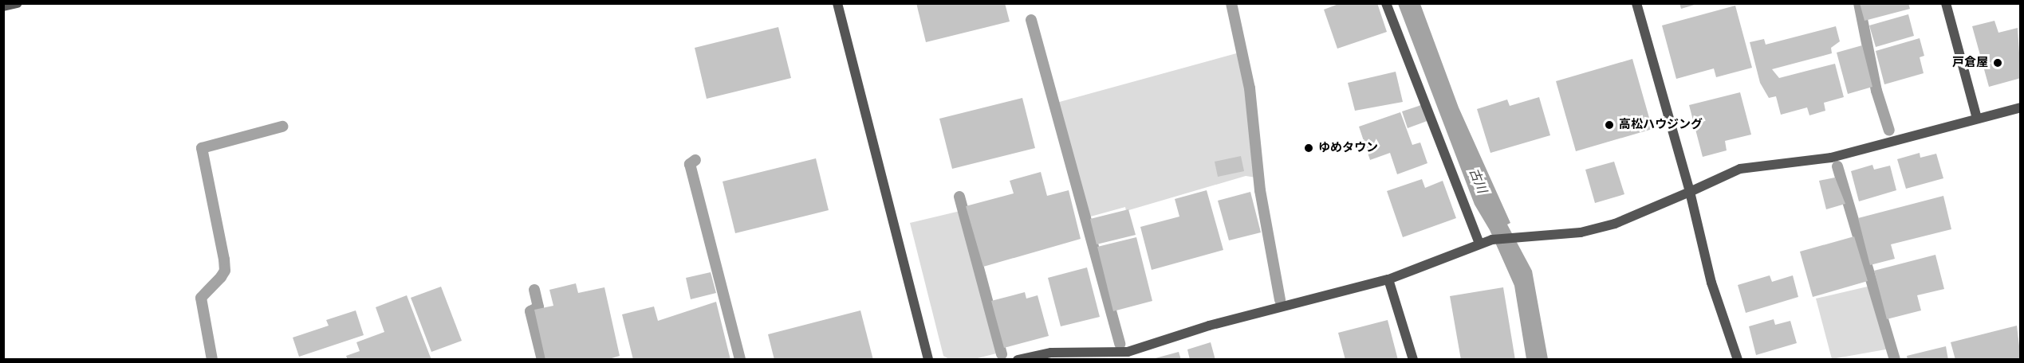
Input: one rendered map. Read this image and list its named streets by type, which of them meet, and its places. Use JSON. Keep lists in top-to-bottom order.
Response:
{
  "water": ["古川"],
  "places": ["戸倉屋", "高松ハウジング", "ゆめタウン"]
}
